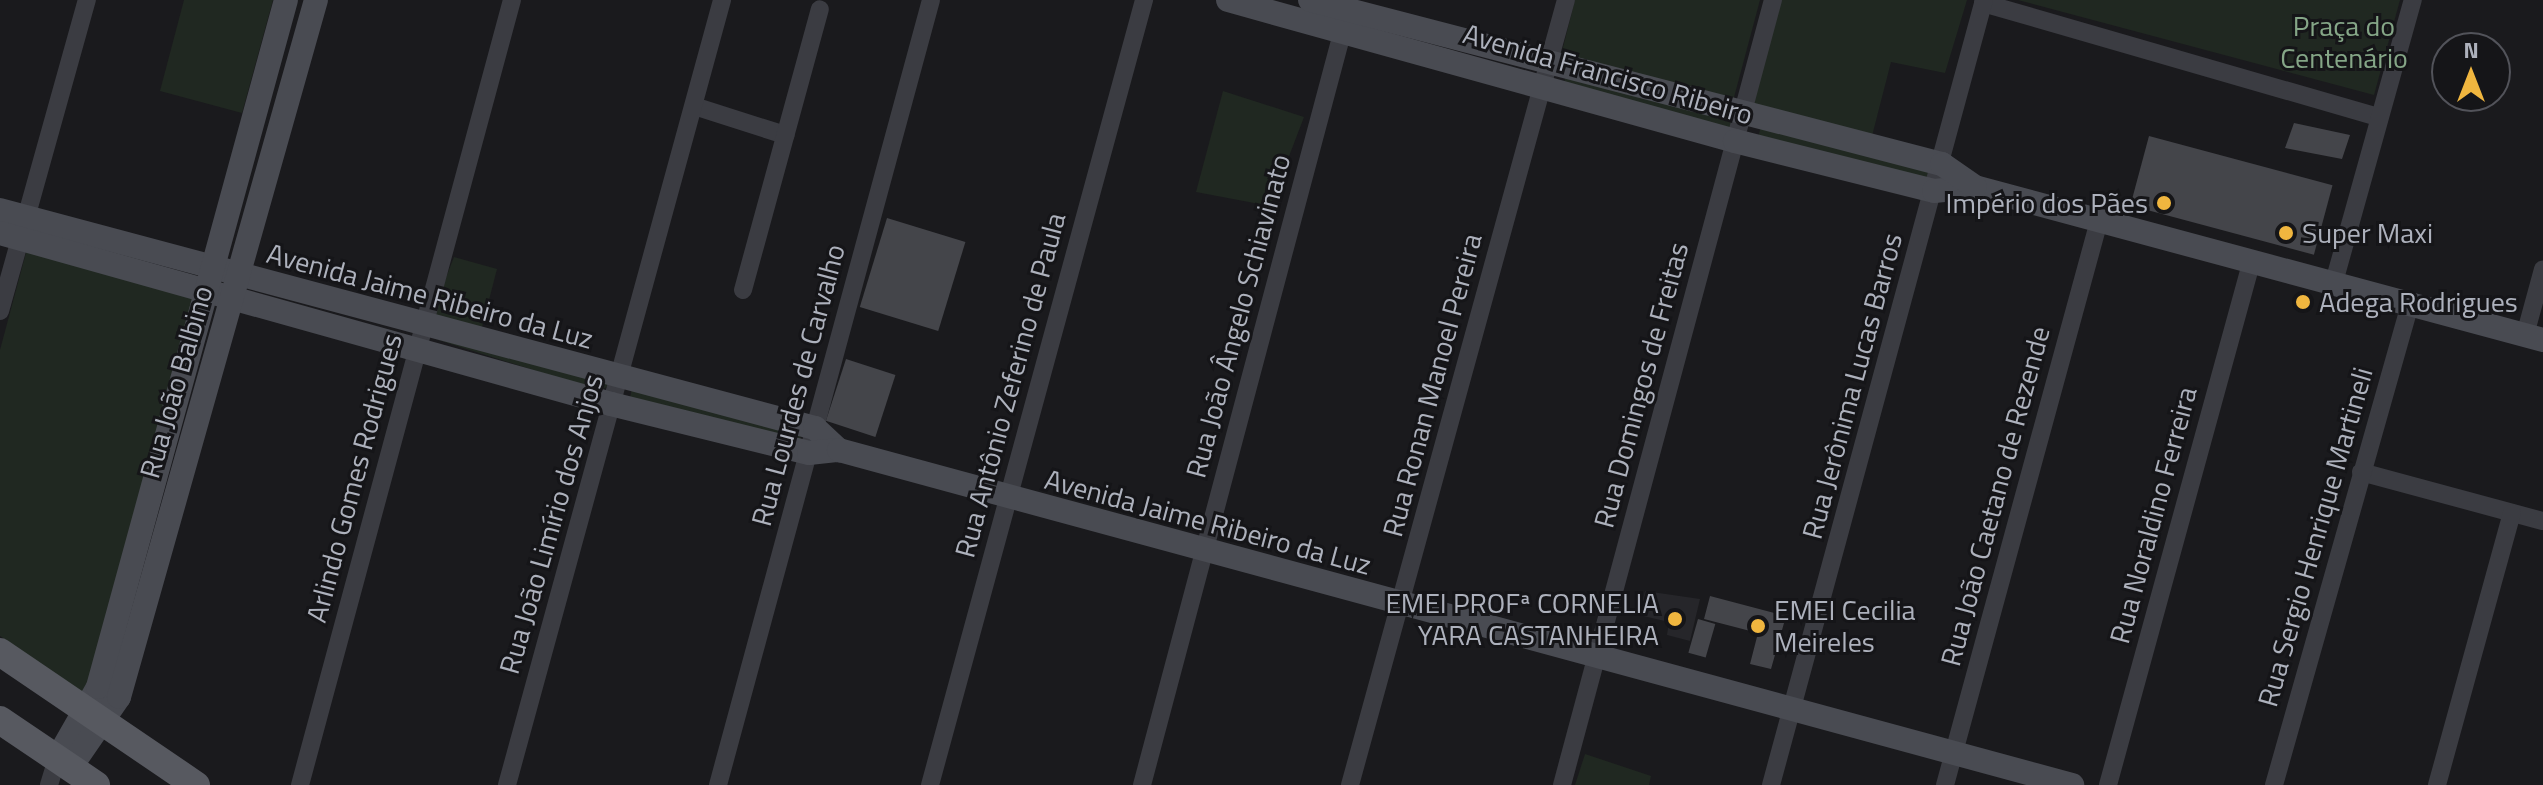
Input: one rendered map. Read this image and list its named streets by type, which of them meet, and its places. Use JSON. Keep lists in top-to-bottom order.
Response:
{
  "streets": {
    "street": [
      "Avenida Francisco Ribeiro",
      "Avenida Jaime Ribeiro da Luz",
      "Rua João Ângelo Schiavinato",
      "Rua João Balbino",
      "Rua Lourdes de Carvalho",
      "Rua Antônio Zeferino de Paula",
      "Rua Ronan Manoel Pereira",
      "Rua Domingos de Freitas",
      "Rua Jerônima Lucas Barros",
      "Arlindo Gomes Rodrigues",
      "Rua João Caetano de Rezende",
      "Rua Noraldino Ferreira",
      "Rua João Limírio dos Anjos",
      "Rua Sergio Henrique Martineli"
    ]
  },
  "crossings": [
    ["Avenida Francisco Ribeiro", "Rua João Ângelo Schiavinato"],
    ["Avenida Francisco Ribeiro", "Rua Ronan Manoel Pereira"],
    ["Avenida Francisco Ribeiro", "Rua Domingos de Freitas"],
    ["Avenida Francisco Ribeiro", "Rua Jerônima Lucas Barros"],
    ["Avenida Francisco Ribeiro", "Rua João Caetano de Rezende"],
    ["Avenida Francisco Ribeiro", "Rua Noraldino Ferreira"],
    ["Avenida Francisco Ribeiro", "Rua Sergio Henrique Martineli"],
    ["Avenida Jaime Ribeiro da Luz", "Rua João Ângelo Schiavinato"],
    ["Avenida Jaime Ribeiro da Luz", "Rua João Balbino"],
    ["Avenida Jaime Ribeiro da Luz", "Rua Lourdes de Carvalho"],
    ["Avenida Jaime Ribeiro da Luz", "Rua Antônio Zeferino de Paula"],
    ["Avenida Jaime Ribeiro da Luz", "Rua Ronan Manoel Pereira"],
    ["Avenida Jaime Ribeiro da Luz", "Rua Domingos de Freitas"],
    ["Avenida Jaime Ribeiro da Luz", "Rua Jerônima Lucas Barros"],
    ["Avenida Jaime Ribeiro da Luz", "Arlindo Gomes Rodrigues"],
    ["Avenida Jaime Ribeiro da Luz", "Rua João Caetano de Rezende"],
    ["Avenida Jaime Ribeiro da Luz", "Rua João Limírio dos Anjos"]
  ],
  "parks": ["Praça do Centenário"],
  "places": [
    "Império dos Pães",
    "Super Maxi",
    "Adega Rodrigues",
    "EMEI PROFª CORNELIA YARA CASTANHEIRA",
    "EMEI Cecilia Meireles"
  ],
  "north": "top"
}
